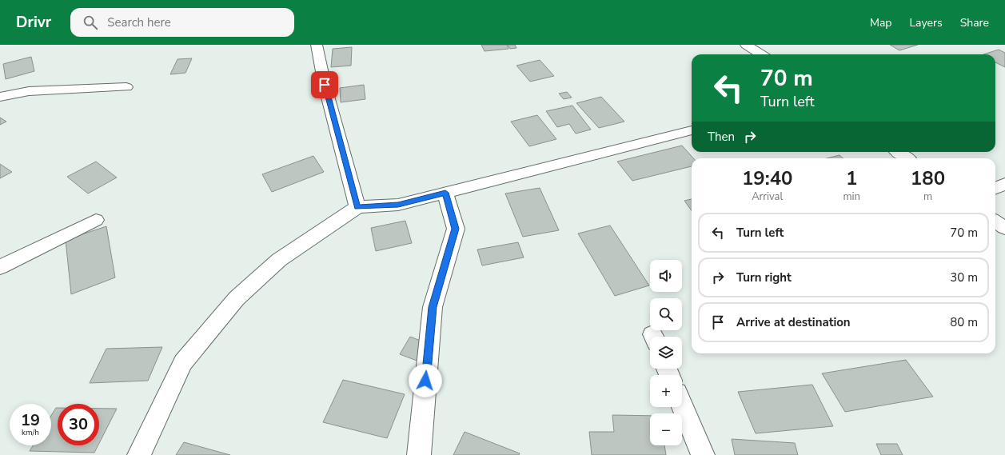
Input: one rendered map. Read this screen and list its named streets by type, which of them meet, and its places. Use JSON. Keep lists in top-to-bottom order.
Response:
{
  "page": {
    "header": "Drivr",
    "search": "Search here",
    "nav": ["Map", "Layers", "Share"],
    "turn": ["70 m", "Turn left"],
    "then": "Then",
    "eta": [
      "19:40",
      "Arrival",
      "1",
      "min",
      "180",
      "m"
    ],
    "list": [
      {
        "name": "Turn left",
        "value": "70 m"
      },
      {
        "name": "Turn right",
        "value": "30 m"
      },
      {
        "name": "Arrive at destination",
        "value": "80 m"
      }
    ],
    "map_buttons": ["+", "−"],
    "speed": "19 km/h",
    "limit": "30"
  }
}
